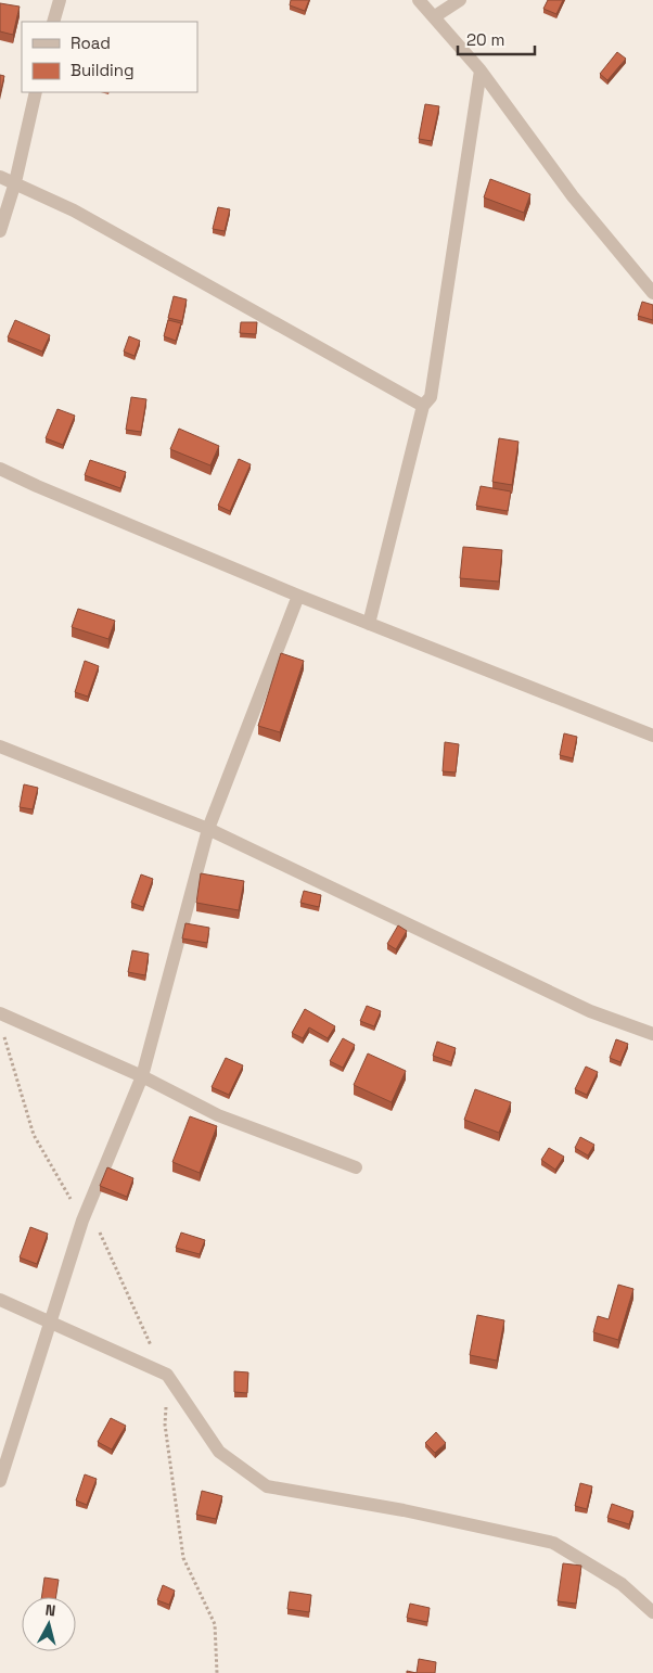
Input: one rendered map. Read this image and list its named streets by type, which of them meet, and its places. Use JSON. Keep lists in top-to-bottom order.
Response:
{
  "legend": ["Road", "Building"],
  "scale_bar": "20 m",
  "north": "top"
}
